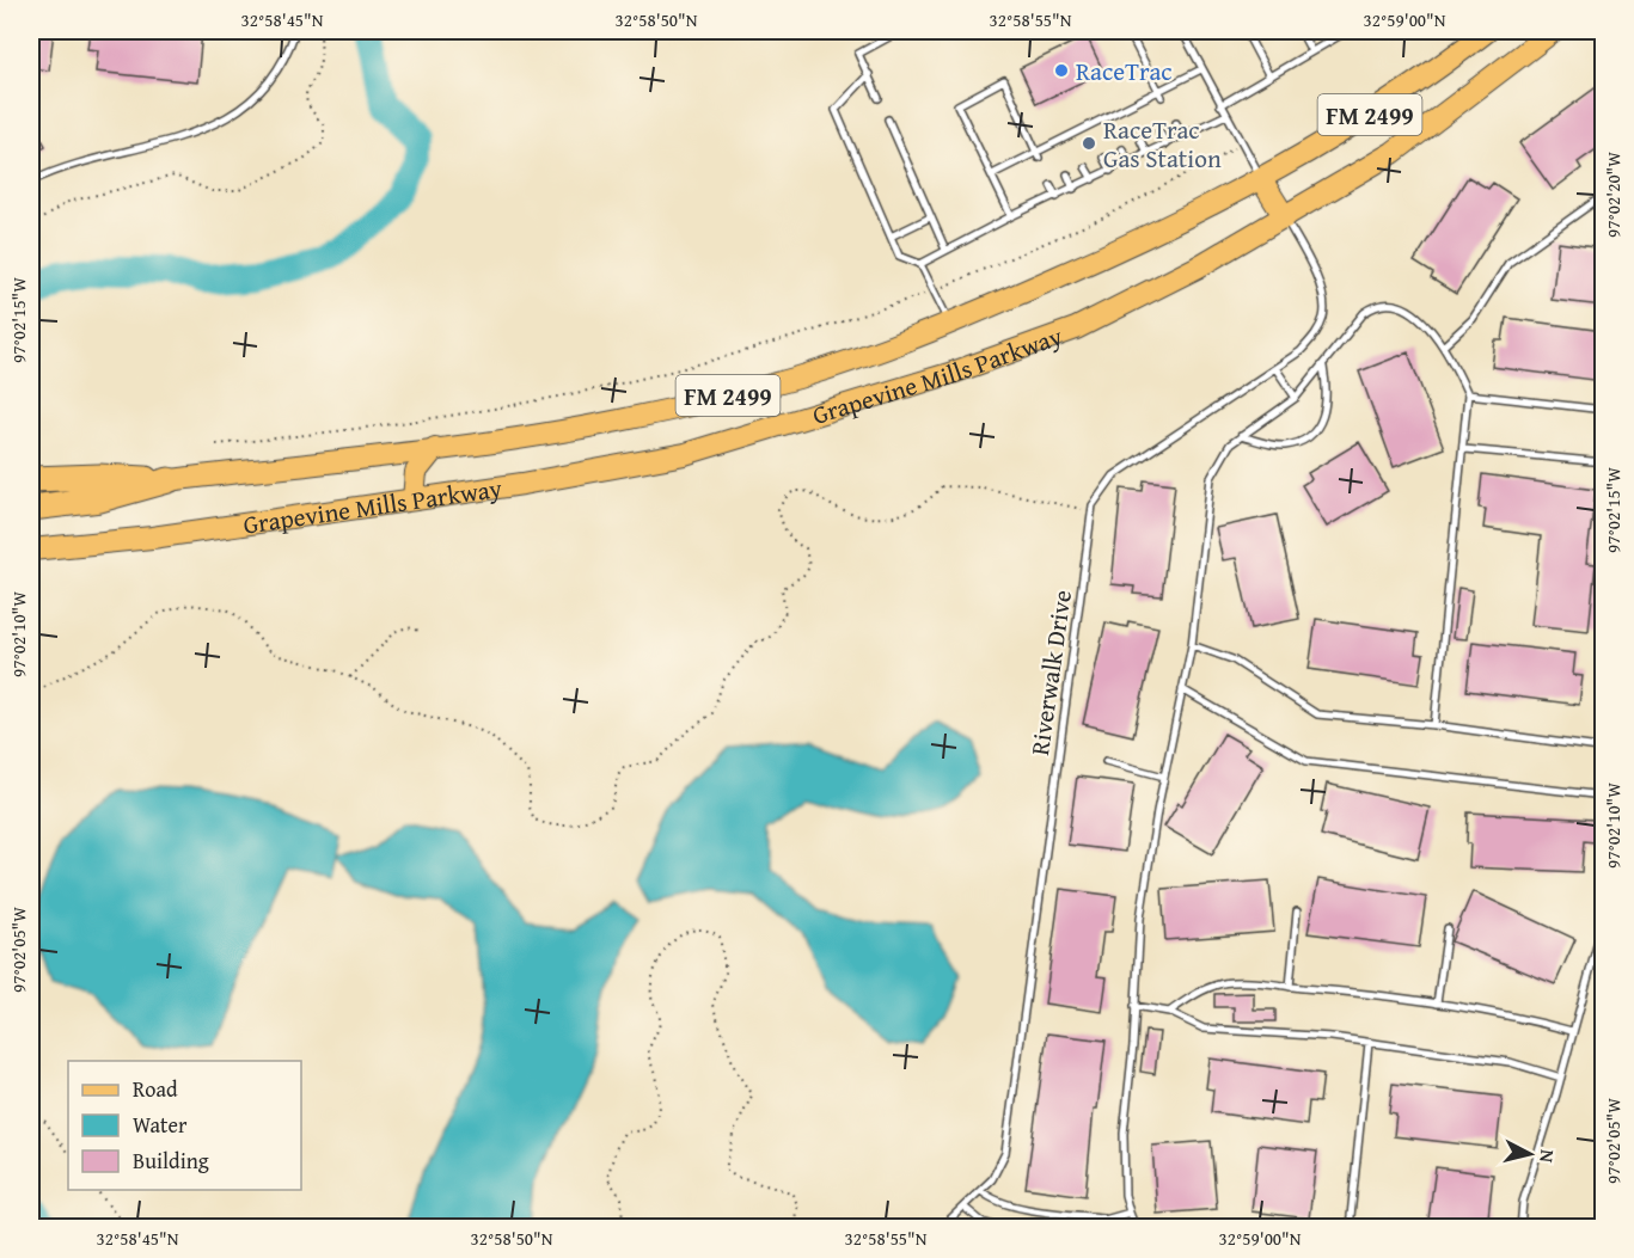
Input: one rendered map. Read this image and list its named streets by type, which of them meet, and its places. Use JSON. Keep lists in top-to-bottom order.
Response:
{
  "streets": {
    "highway": ["FM 2499", "Grapevine Mills Parkway"],
    "lane": ["Riverwalk Drive"]
  },
  "crossings": [
    ["Grapevine Mills Parkway", "Riverwalk Drive"]
  ],
  "places": ["RaceTrac", "RaceTrac Gas Station"],
  "legend": ["Road", "Water", "Building"],
  "north": "right",
  "coordinates": [
    "32°58'45\"N",
    "32°58'50\"N",
    "32°58'55\"N",
    "32°59'00\"N",
    "97°02'20\"W",
    "97°02'15\"W",
    "97°02'10\"W",
    "97°02'05\"W"
  ]
}
